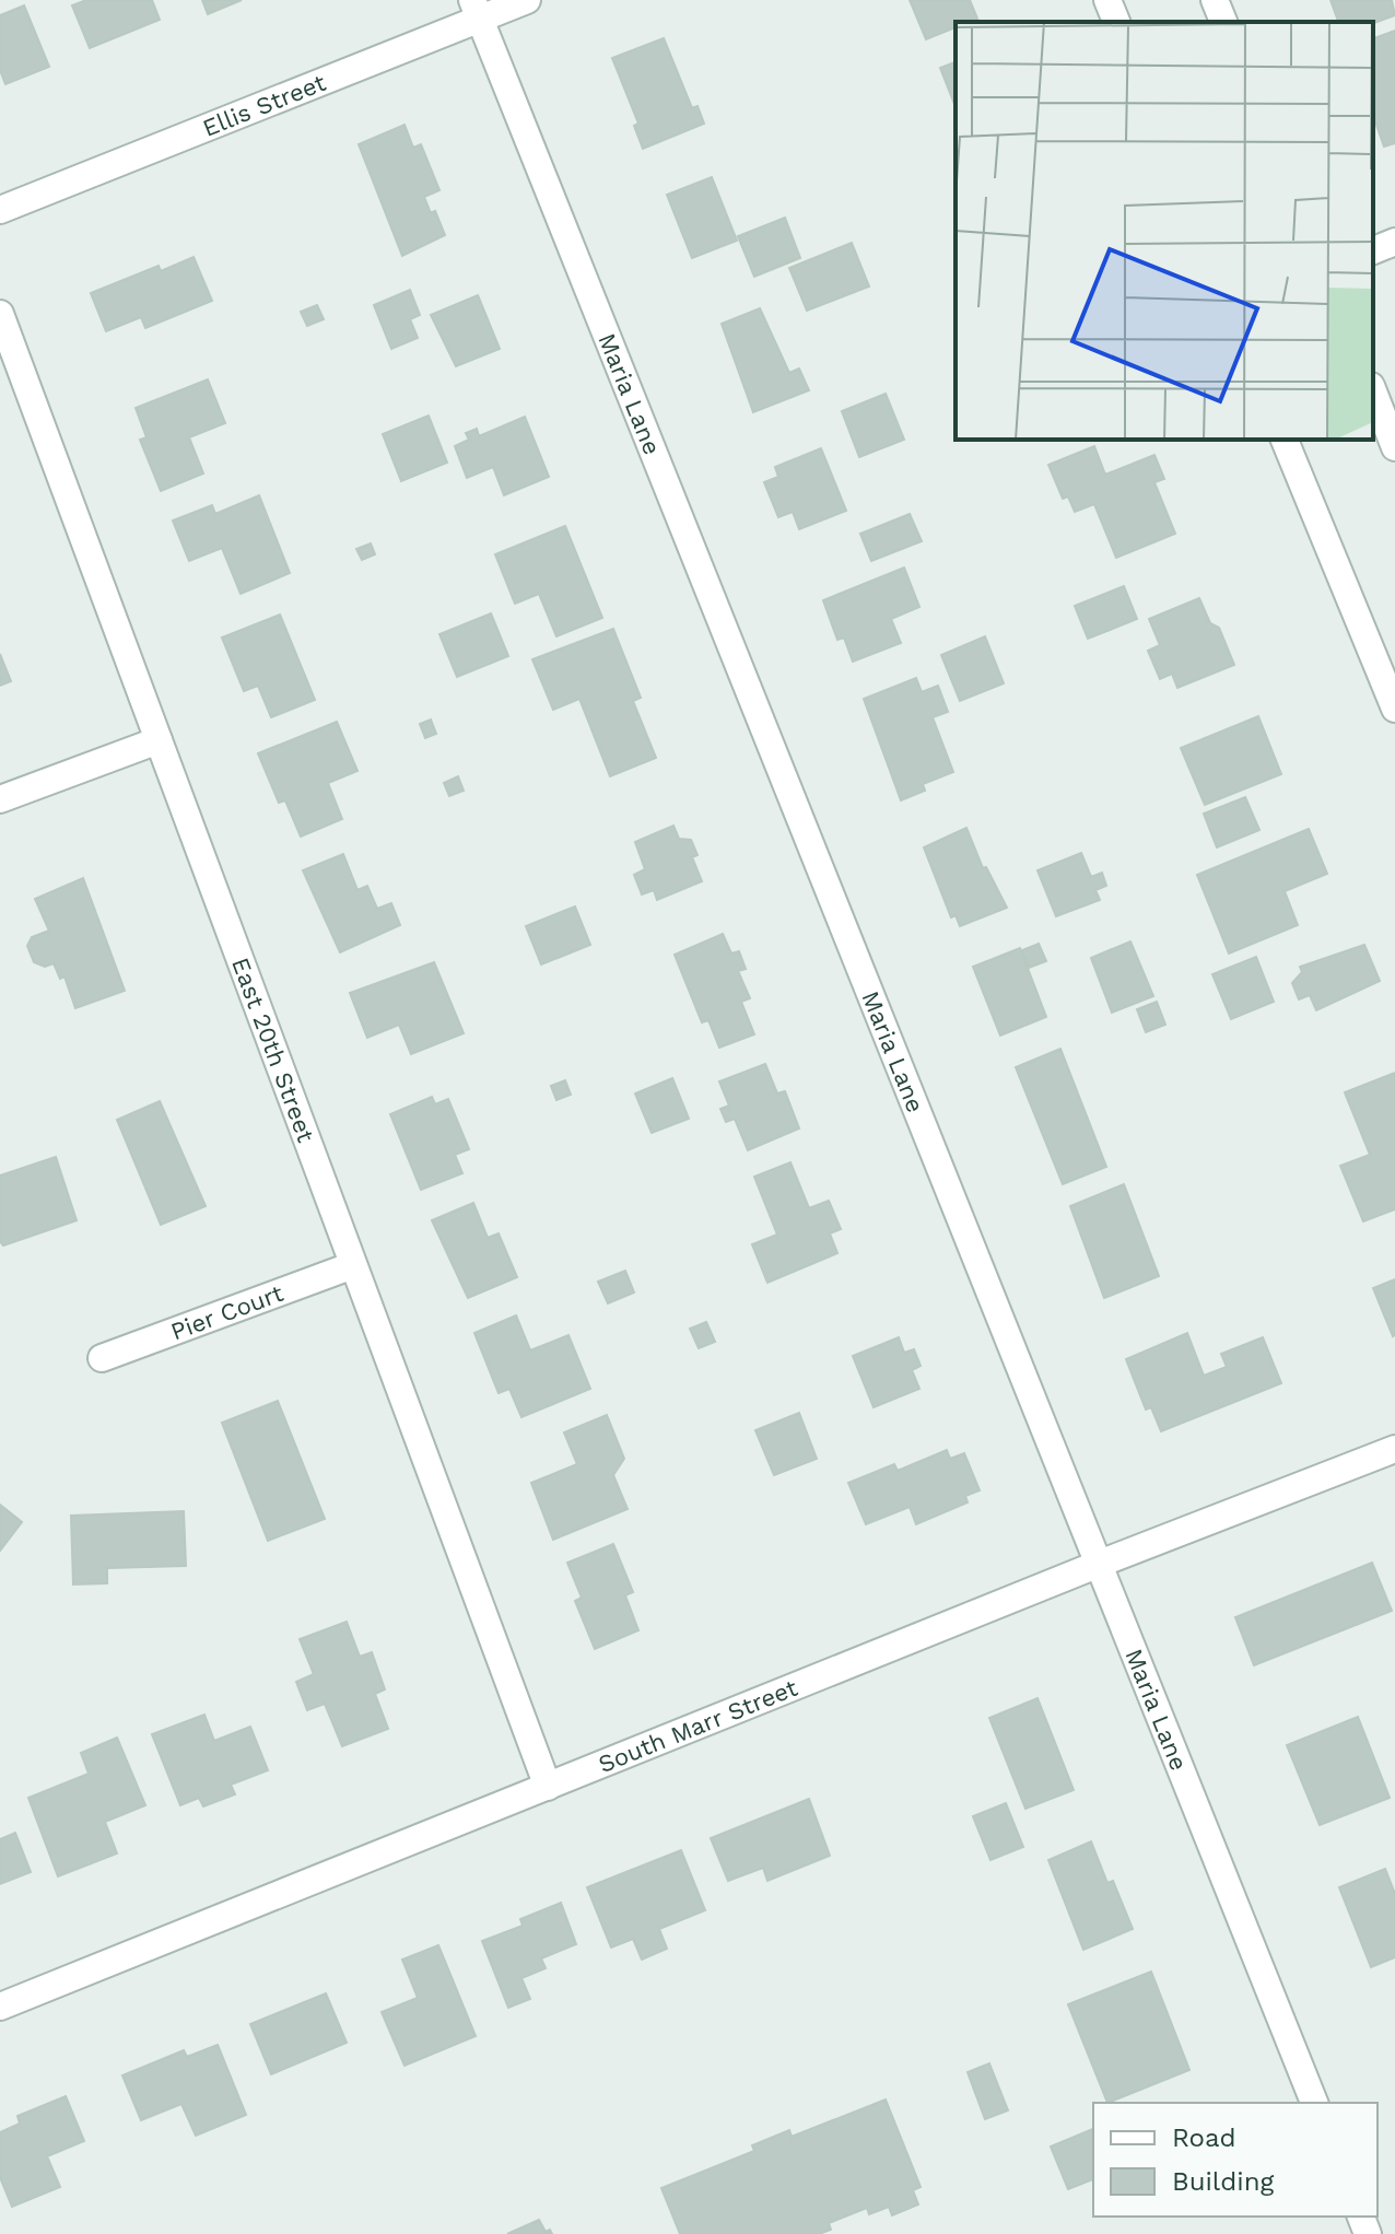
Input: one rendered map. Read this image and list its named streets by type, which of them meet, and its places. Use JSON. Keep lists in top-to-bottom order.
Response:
{
  "streets": {
    "street": [
      "Ellis Street",
      "Maria Lane",
      "East 20th Street",
      "Pier Court",
      "South Marr Street"
    ]
  },
  "crossings": [
    ["Ellis Street", "Maria Lane"],
    ["Maria Lane", "South Marr Street"],
    ["East 20th Street", "Pier Court"],
    ["East 20th Street", "South Marr Street"]
  ],
  "legend": ["Road", "Building"]
}
